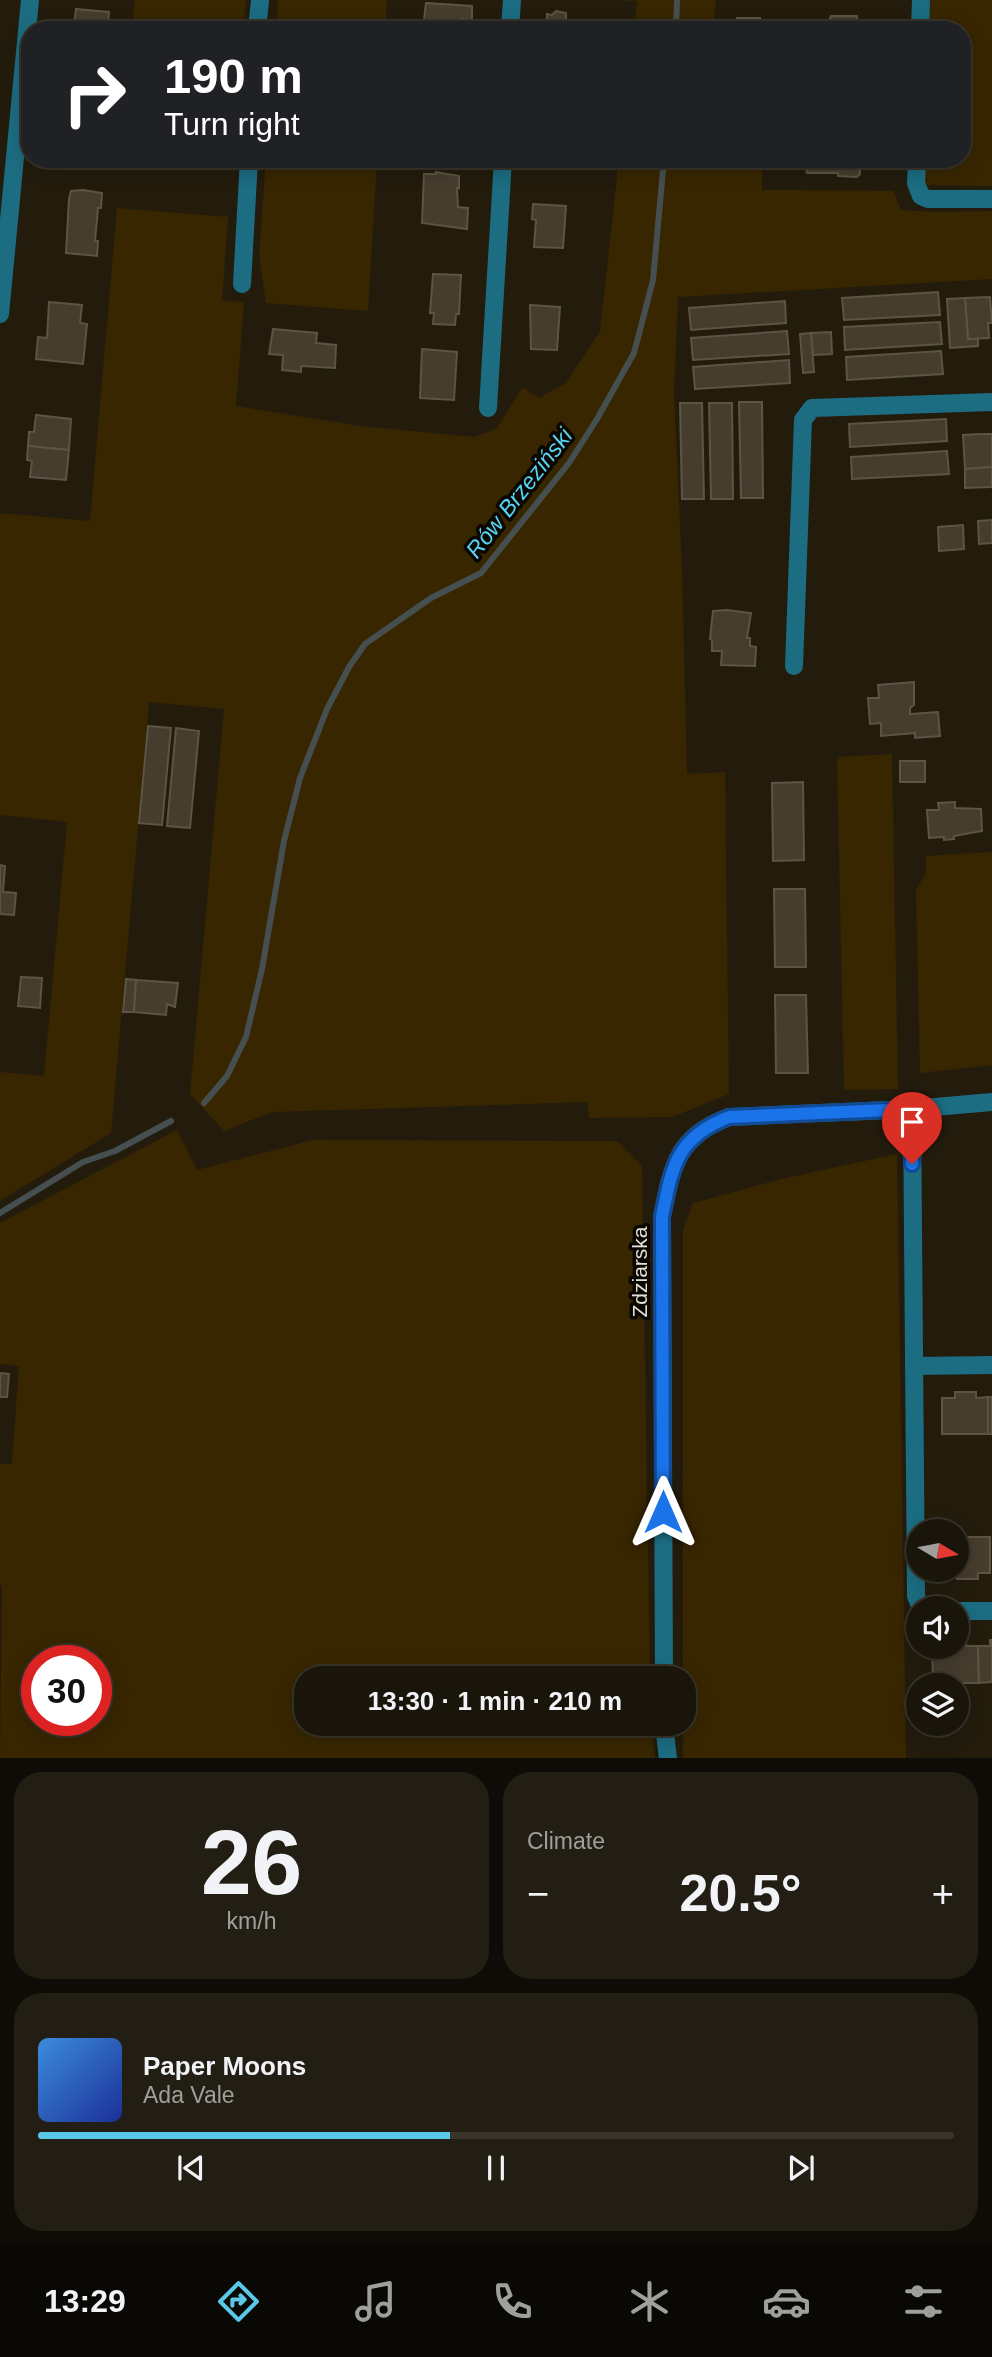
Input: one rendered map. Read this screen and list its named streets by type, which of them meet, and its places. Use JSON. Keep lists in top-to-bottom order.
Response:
{
  "streets": {
    "street": ["Zdziarska"]
  },
  "water": ["Rów Brzeziński"],
  "north": "right",
  "page": {
    "turn": ["190 m", "Turn right"],
    "limit": "30",
    "trip": "13:30 · 1 min · 210 m",
    "tile": [
      ["26", "km/h"],
      "Climate"
    ],
    "heat": ["−", "20.5°", "+"],
    "song": ["Paper Moons", "Ada Vale"],
    "tabs": "13:29"
  }
}
